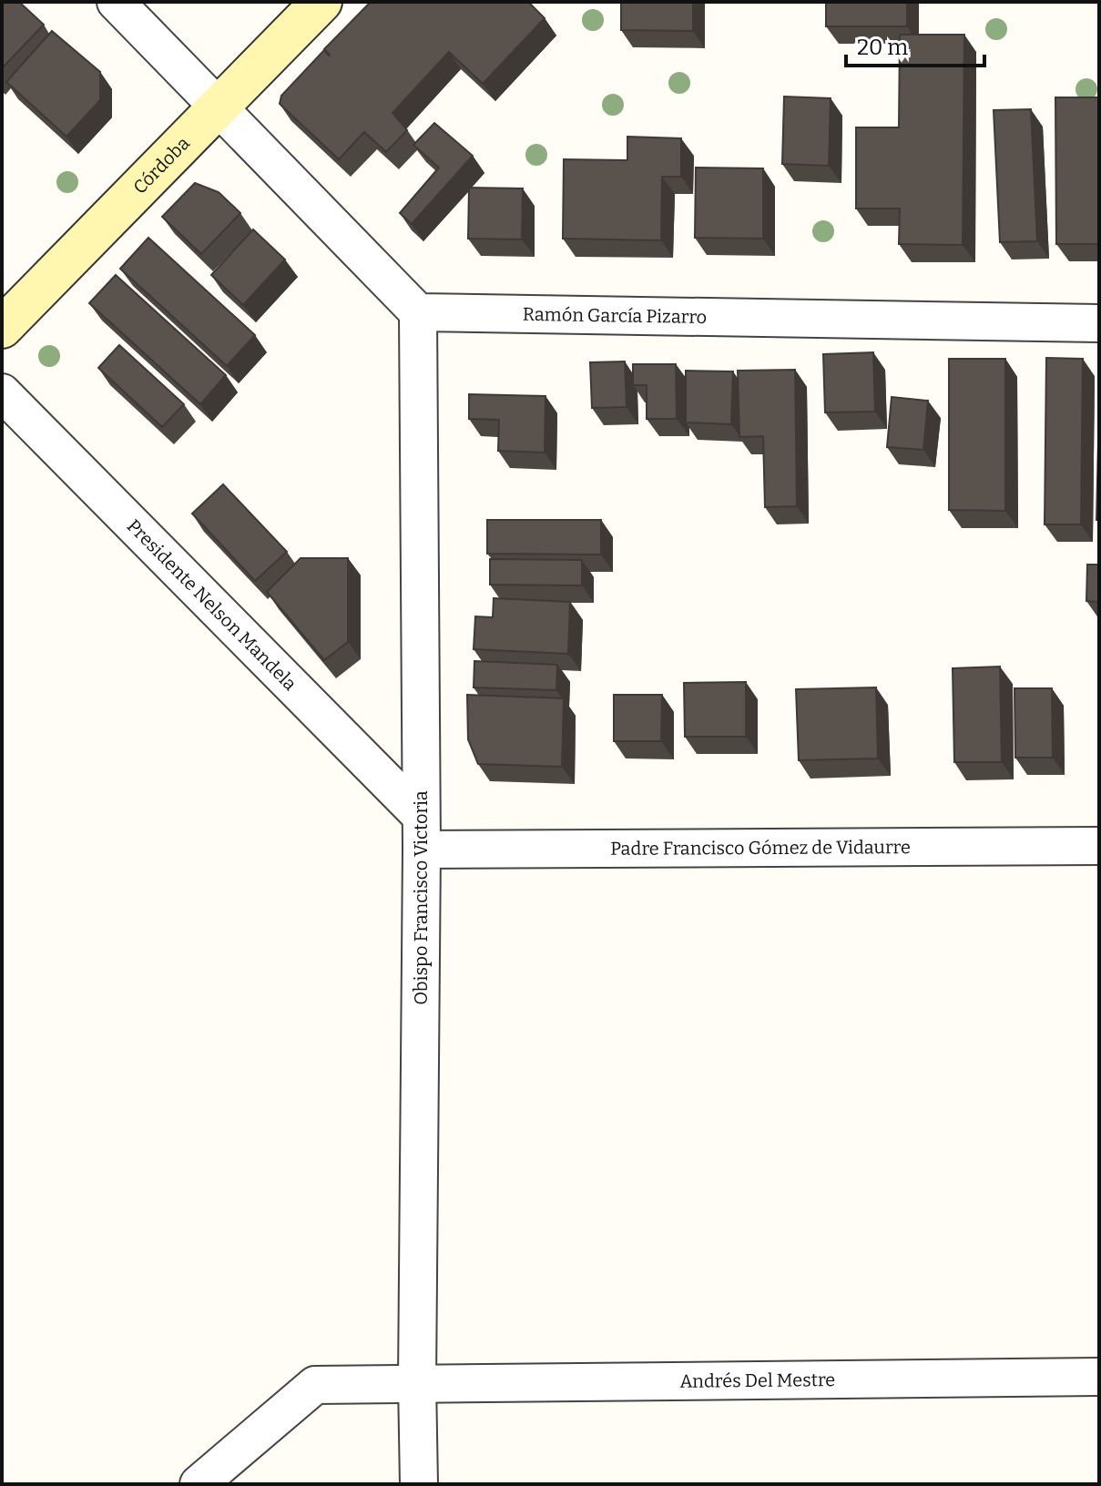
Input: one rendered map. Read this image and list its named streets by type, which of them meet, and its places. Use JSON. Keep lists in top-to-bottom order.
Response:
{
  "streets": {
    "main road": ["Córdoba"],
    "street": [
      "Ramón García Pizarro",
      "Presidente Nelson Mandela",
      "Padre Francisco Gómez de Vidaurre",
      "Obispo Francisco Victoria",
      "Andrés Del Mestre"
    ]
  },
  "crossings": [
    ["Ramón García Pizarro", "Obispo Francisco Victoria"],
    ["Presidente Nelson Mandela", "Padre Francisco Gómez de Vidaurre"],
    ["Presidente Nelson Mandela", "Obispo Francisco Victoria"],
    ["Padre Francisco Gómez de Vidaurre", "Obispo Francisco Victoria"],
    ["Obispo Francisco Victoria", "Andrés Del Mestre"]
  ],
  "scale_bar": "20 m"
}
